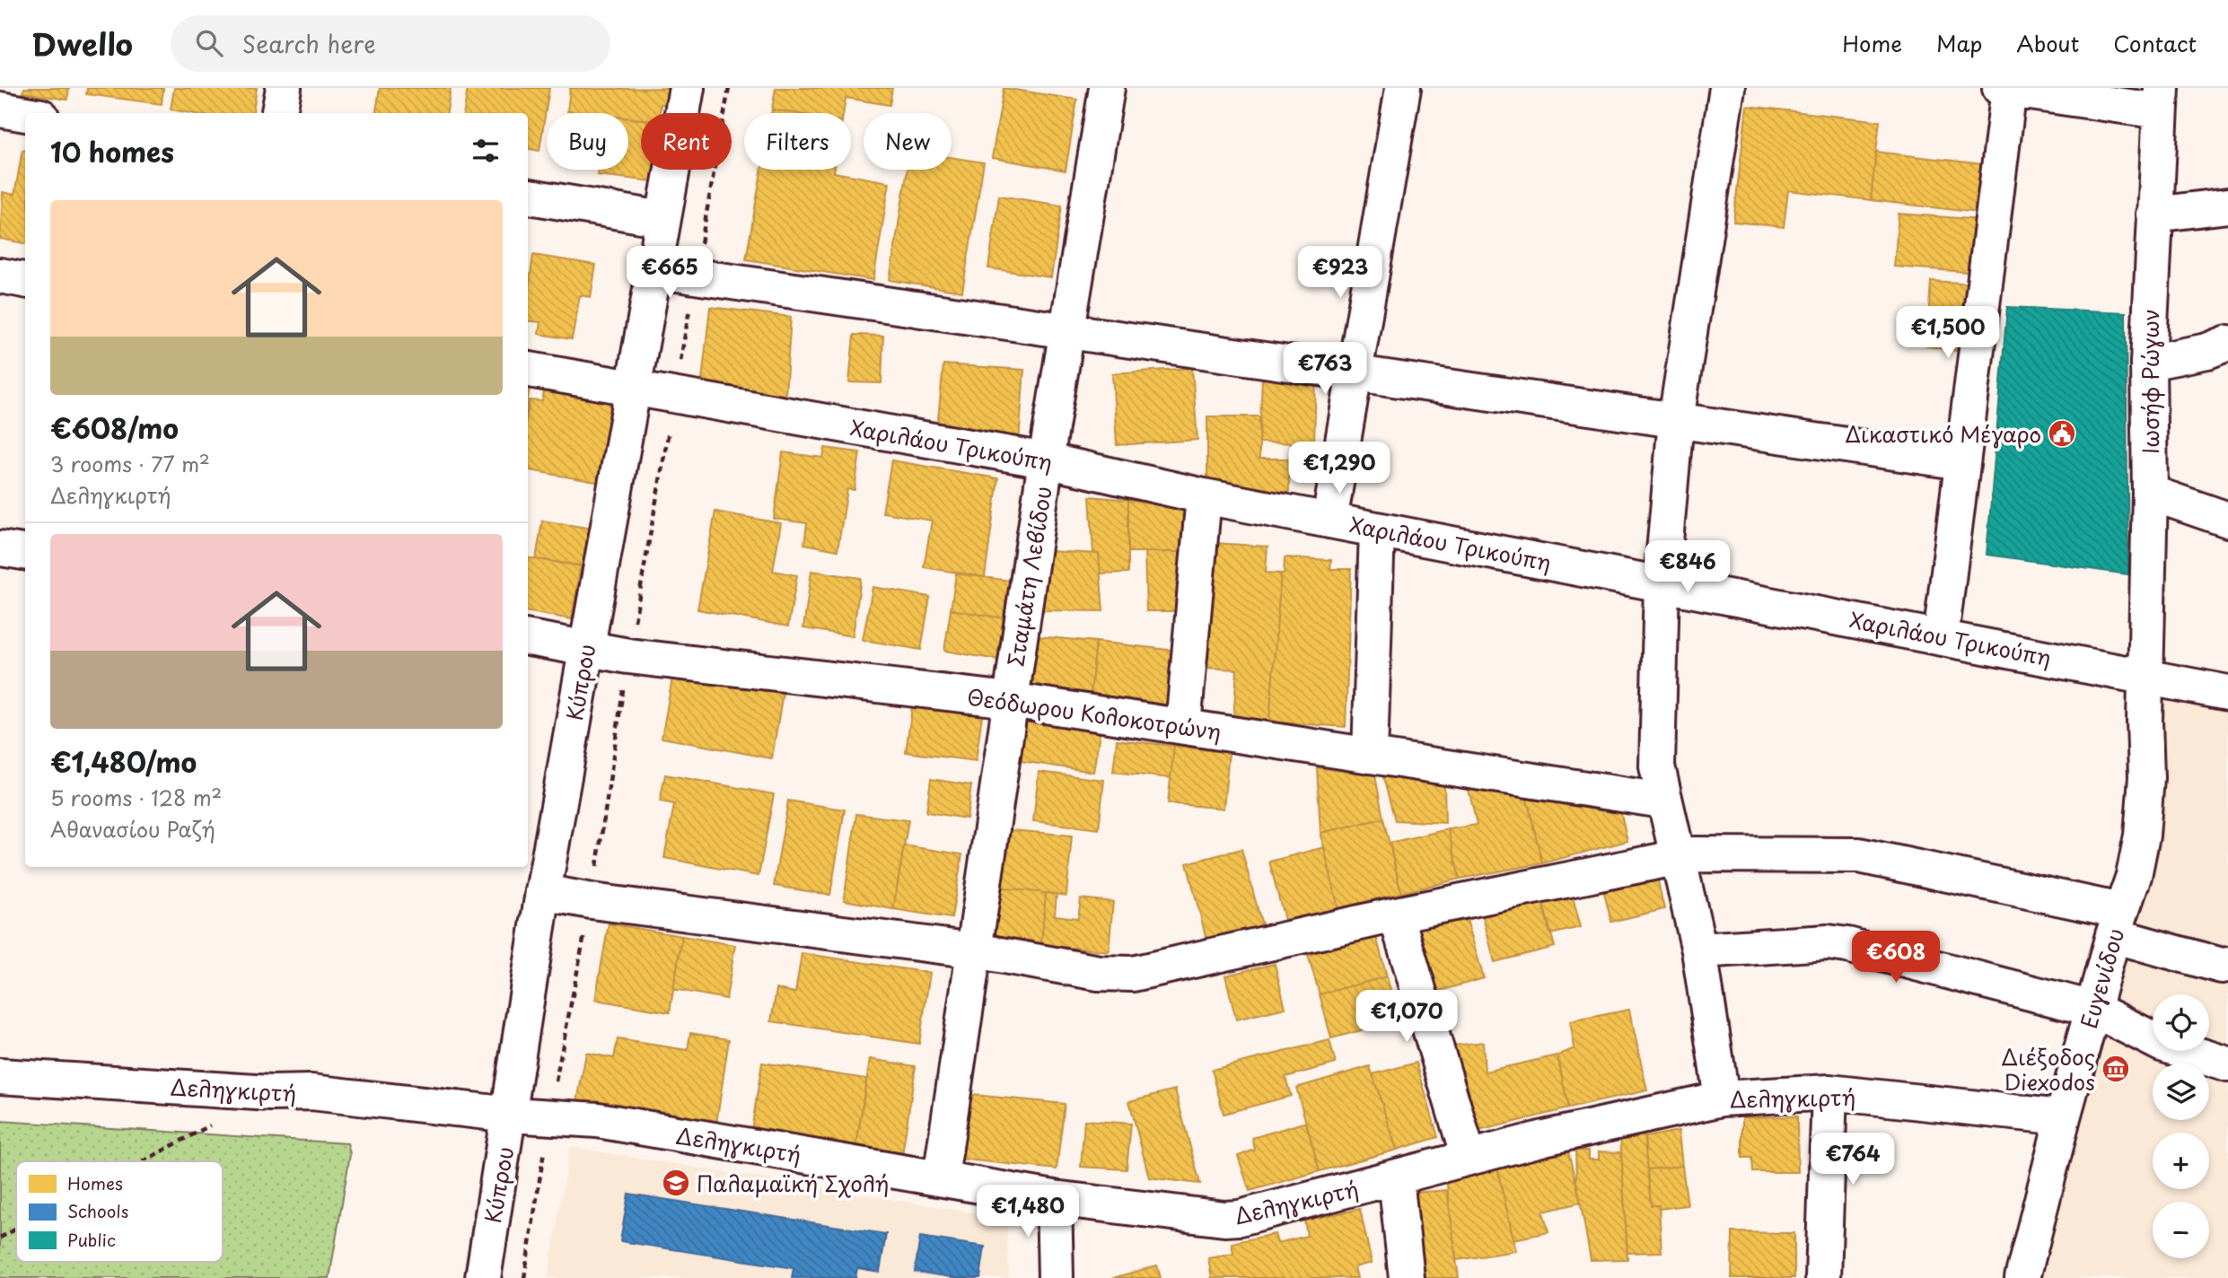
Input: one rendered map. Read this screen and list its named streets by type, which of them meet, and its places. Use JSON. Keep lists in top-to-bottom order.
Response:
{
  "streets": {
    "street": [
      "Ιωσήφ Ρώγων",
      "Χαριλάου Τρικούπη",
      "Σταμάτη Λεβίδου",
      "Κύπρου",
      "Θεόδωρου Κολοκοτρώνη",
      "Ευγενίδου",
      "Δεληγκιρτή"
    ]
  },
  "crossings": [
    ["Ιωσήφ Ρώγων", "Χαριλάου Τρικούπη"],
    ["Ιωσήφ Ρώγων", "Ευγενίδου"],
    ["Χαριλάου Τρικούπη", "Σταμάτη Λεβίδου"],
    ["Χαριλάου Τρικούπη", "Κύπρου"],
    ["Χαριλάου Τρικούπη", "Ευγενίδου"],
    ["Σταμάτη Λεβίδου", "Θεόδωρου Κολοκοτρώνη"],
    ["Σταμάτη Λεβίδου", "Δεληγκιρτή"],
    ["Κύπρου", "Θεόδωρου Κολοκοτρώνη"],
    ["Κύπρου", "Δεληγκιρτή"],
    ["Ευγενίδου", "Δεληγκιρτή"]
  ],
  "places": {
    "public building": ["Δικαστικό Μέγαρο"],
    "museum": ["Διέξοδος Diexodos"],
    "school or university": ["Παλαμαϊκή Σχολή"]
  },
  "legend": ["Homes", "Schools", "Public"],
  "page": {
    "header": "Dwello",
    "search": "Search here",
    "nav": [
      "Home",
      "Map",
      "About",
      "Contact"
    ],
    "chip": [
      "Buy",
      "Rent",
      "Filters",
      "New"
    ],
    "heading": "10 homes",
    "list": [
      {
        "name": "€608/mo",
        "note": "3 rooms · 77 m² · Δεληγκιρτή"
      },
      {
        "name": "€1,480/mo",
        "note": "5 rooms · 128 m² · Αθανασίου Ραζή"
      }
    ],
    "price": [
      "€665",
      "€923",
      "€1,500",
      "€763",
      "€1,290",
      "€846",
      "€608",
      "€1,070",
      "€764",
      "€1,480"
    ],
    "map_buttons": ["+", "−"]
  }
}
